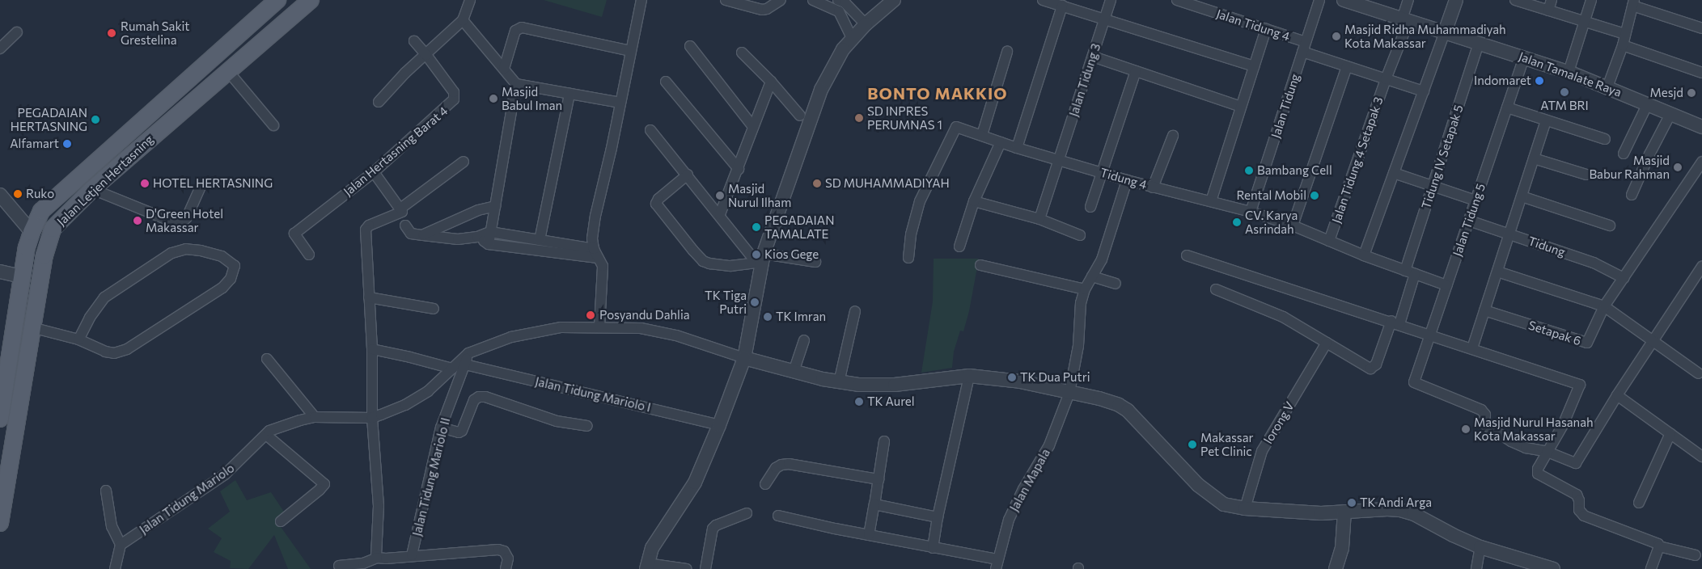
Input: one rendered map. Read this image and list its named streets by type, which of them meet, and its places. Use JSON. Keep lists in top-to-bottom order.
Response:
{
  "streets": {
    "main road": ["Jalan Letjen Hertasning"],
    "street": [
      "Jalan Tidung 4",
      "Jalan Tamalate Raya",
      "Jalan Tidung 3",
      "Jalan Tidung",
      "Jalan Hertasning Barat 4",
      "Tidung IV Setapak 5",
      "Jalan Tidung 4 Setapak 3",
      "Tidung 4",
      "Jalan Tidung 5",
      "Tidung",
      "Setapak 6",
      "Jalan Tidung Mariolo I",
      "lorong V",
      "Jalan Tidung Mariolo II",
      "Jalan Mapala",
      "Jalan Tidung Mariolo"
    ]
  },
  "crossings": [
    ["Jalan Tidung 4", "Jalan Tidung"],
    ["Jalan Tamalate Raya", "Tidung IV Setapak 5"],
    ["Jalan Tamalate Raya", "Jalan Tidung 4 Setapak 3"],
    ["Jalan Tamalate Raya", "Jalan Tidung 5"],
    ["Jalan Tidung 3", "Tidung 4"],
    ["Jalan Tidung", "Tidung 4"],
    ["Tidung IV Setapak 5", "Tidung 4"],
    ["Tidung IV Setapak 5", "lorong V"],
    ["Jalan Tidung 4 Setapak 3", "Tidung 4"],
    ["Tidung 4", "Jalan Tidung 5"],
    ["Tidung 4", "Jalan Mapala"],
    ["Jalan Tidung 5", "Tidung"],
    ["Jalan Tidung Mariolo I", "Jalan Tidung Mariolo II"],
    ["Jalan Tidung Mariolo II", "Jalan Tidung Mariolo"]
  ],
  "districts": ["BONTO MAKKIO"],
  "places": [
    "Rumah Sakit Grestelina",
    "Masjid Ridha Muhammadiyah Kota Makassar",
    "Indomaret",
    "ATM BRI",
    "Mesjd",
    "Masjid Babul Iman",
    "SD INPRES PERUMNAS 1",
    "PEGADAIAN HERTASNING",
    "Alfamart",
    "Masjid Babur Rahman",
    "Bambang Cell",
    "HOTEL HERTASNING",
    "SD MUHAMMADIYAH",
    "Ruko",
    "Masjid Nurul Ilham",
    "Rental Mobil",
    "D'Green Hotel Makassar",
    "CV. Karya Asrindah",
    "PEGADAIAN TAMALATE",
    "Kios Gege",
    "TK Tiga Putri",
    "Posyandu Dahlia",
    "TK Imran",
    "TK Dua Putri",
    "TK Aurel",
    "Masjid Nurul Hasanah Kota Makassar",
    "Makassar Pet Clinic",
    "TK Andi Arga"
  ]
}
